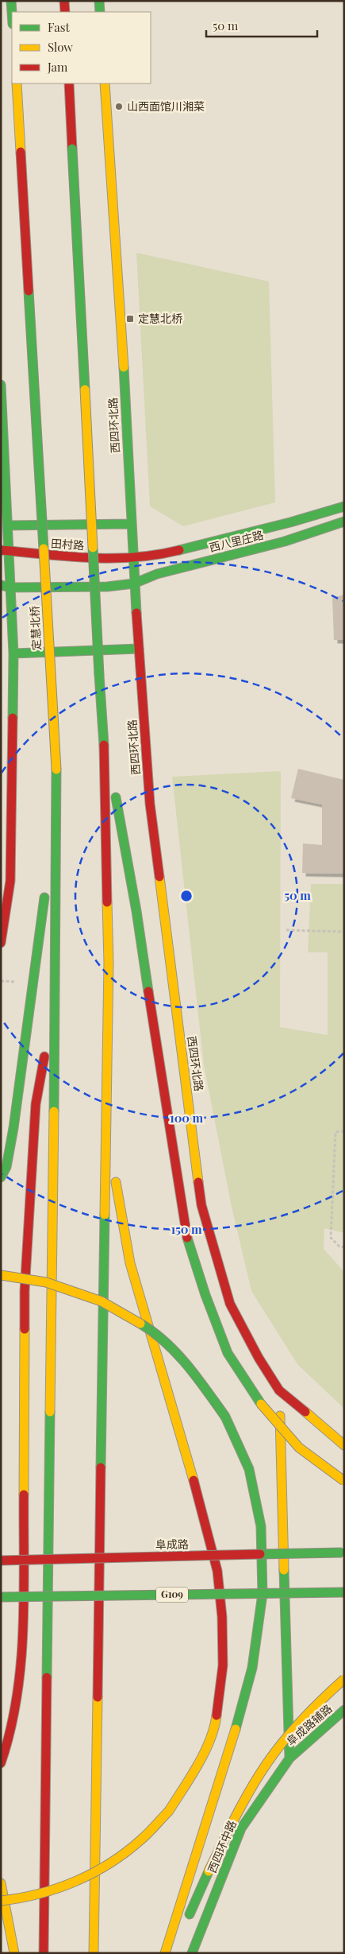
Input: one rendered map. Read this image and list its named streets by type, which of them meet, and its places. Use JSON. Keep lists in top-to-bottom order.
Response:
{
  "streets": {
    "main road": [
      "西四环北路",
      "西八里庄路",
      "田村路",
      "定慧北桥",
      "阜成路",
      "G109",
      "阜成路辅路",
      "西四环中路"
    ]
  },
  "crossings": [
    ["西四环北路", "西八里庄路"],
    ["西四环北路", "田村路"],
    ["西八里庄路", "田村路"],
    ["阜成路辅路", "西四环中路"]
  ],
  "places": {
    "other": ["山西面馆川湘菜"],
    "transit": ["定慧北桥"]
  },
  "legend": ["Fast", "Slow", "Jam"],
  "scale_bar": "50 m",
  "rings": ["50 m", "100 m", "150 m"]
}
